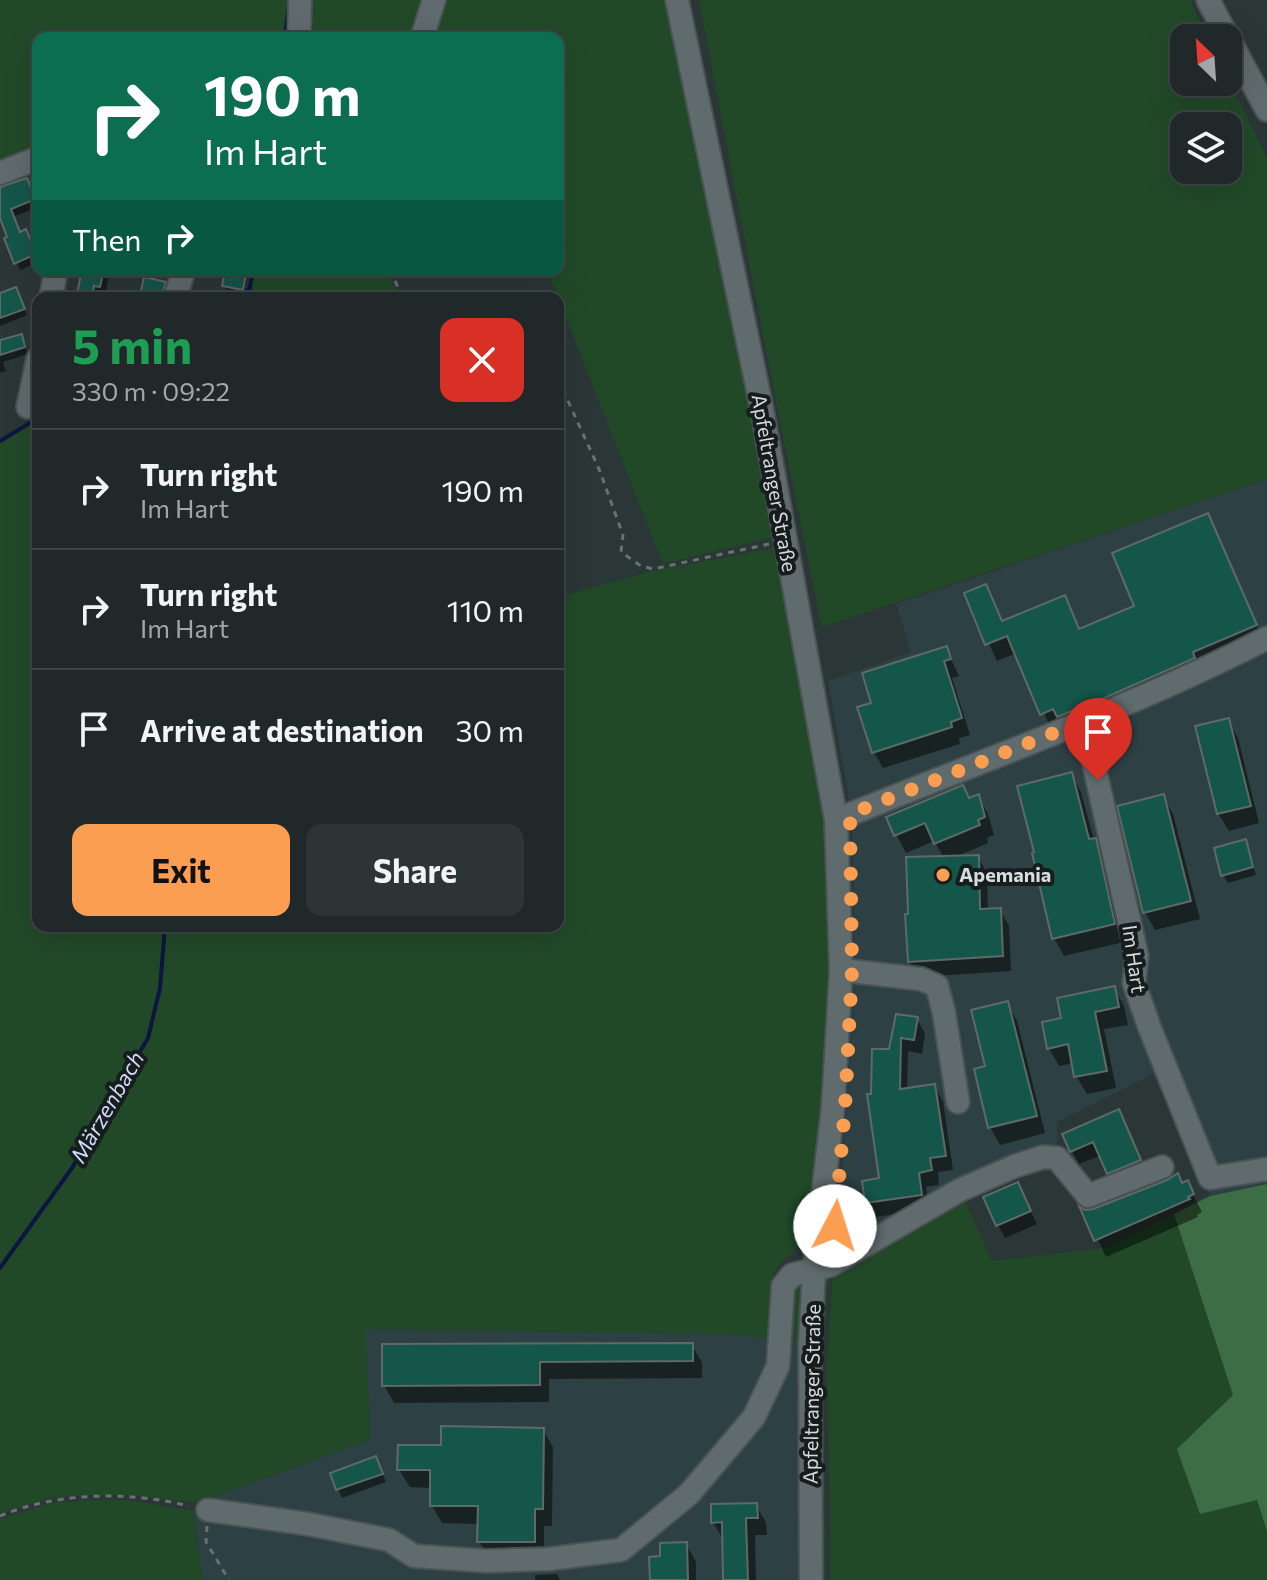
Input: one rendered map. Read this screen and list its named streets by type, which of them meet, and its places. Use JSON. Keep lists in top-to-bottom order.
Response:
{
  "streets": {
    "street": ["Apfeltranger Straße", "Im Hart"]
  },
  "water": ["Märzenbach"],
  "places": ["Apemania"],
  "north": "top left",
  "page": {
    "turn": ["190 m", "Im Hart"],
    "then": "Then",
    "heading": ["5 min", "330 m · 09:22"],
    "list": [
      {
        "name": "Turn right",
        "note": "Im Hart",
        "value": "190 m"
      },
      {
        "name": "Turn right",
        "note": "Im Hart",
        "value": "110 m"
      },
      {
        "name": "Arrive at destination",
        "value": "30 m"
      }
    ],
    "buttons": ["Exit", "Share"]
  }
}
